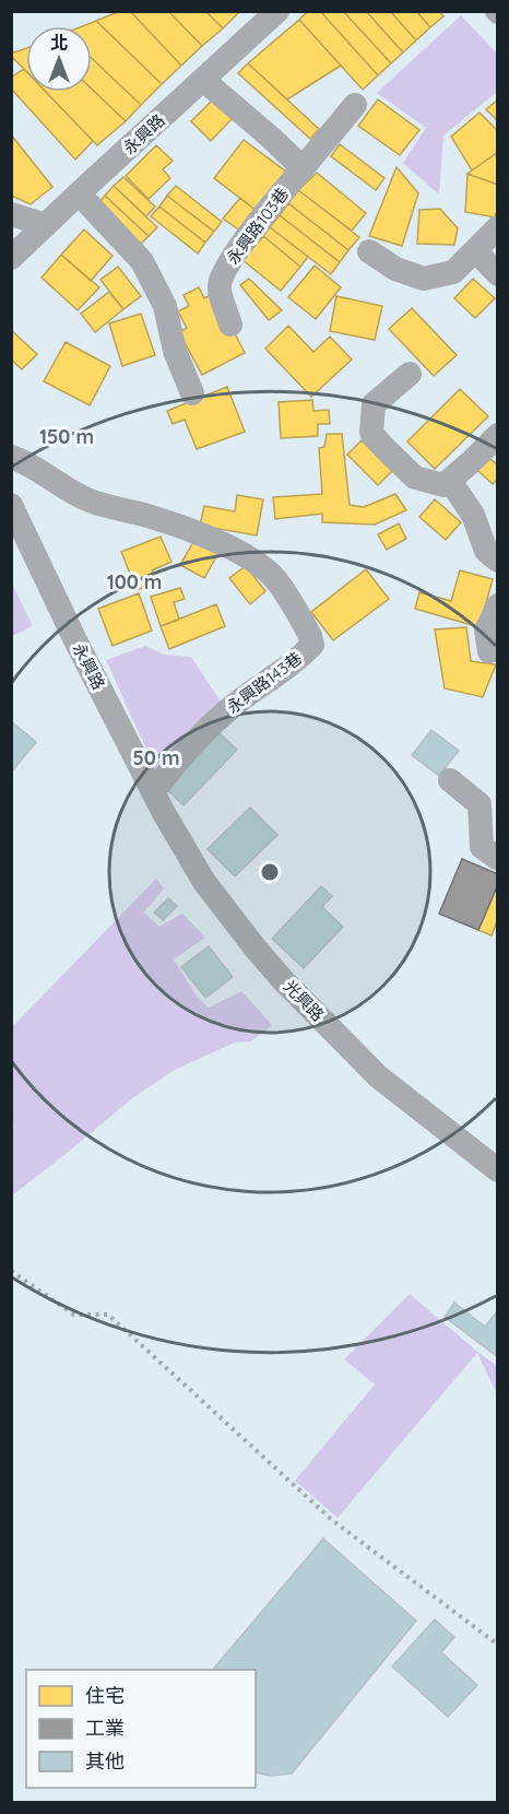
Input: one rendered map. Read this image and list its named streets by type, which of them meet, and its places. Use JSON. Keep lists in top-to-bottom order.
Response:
{
  "streets": {
    "street": [
      "永興路",
      "永興路103巷",
      "永興路143巷",
      "光興路"
    ]
  },
  "crossings": [
    ["永興路", "永興路143巷"],
    ["永興路", "光興路"],
    ["永興路143巷", "光興路"]
  ],
  "legend": ["住宅", "工業", "其他"],
  "north": "top",
  "rings": ["150 m", "100 m", "50 m"]
}
